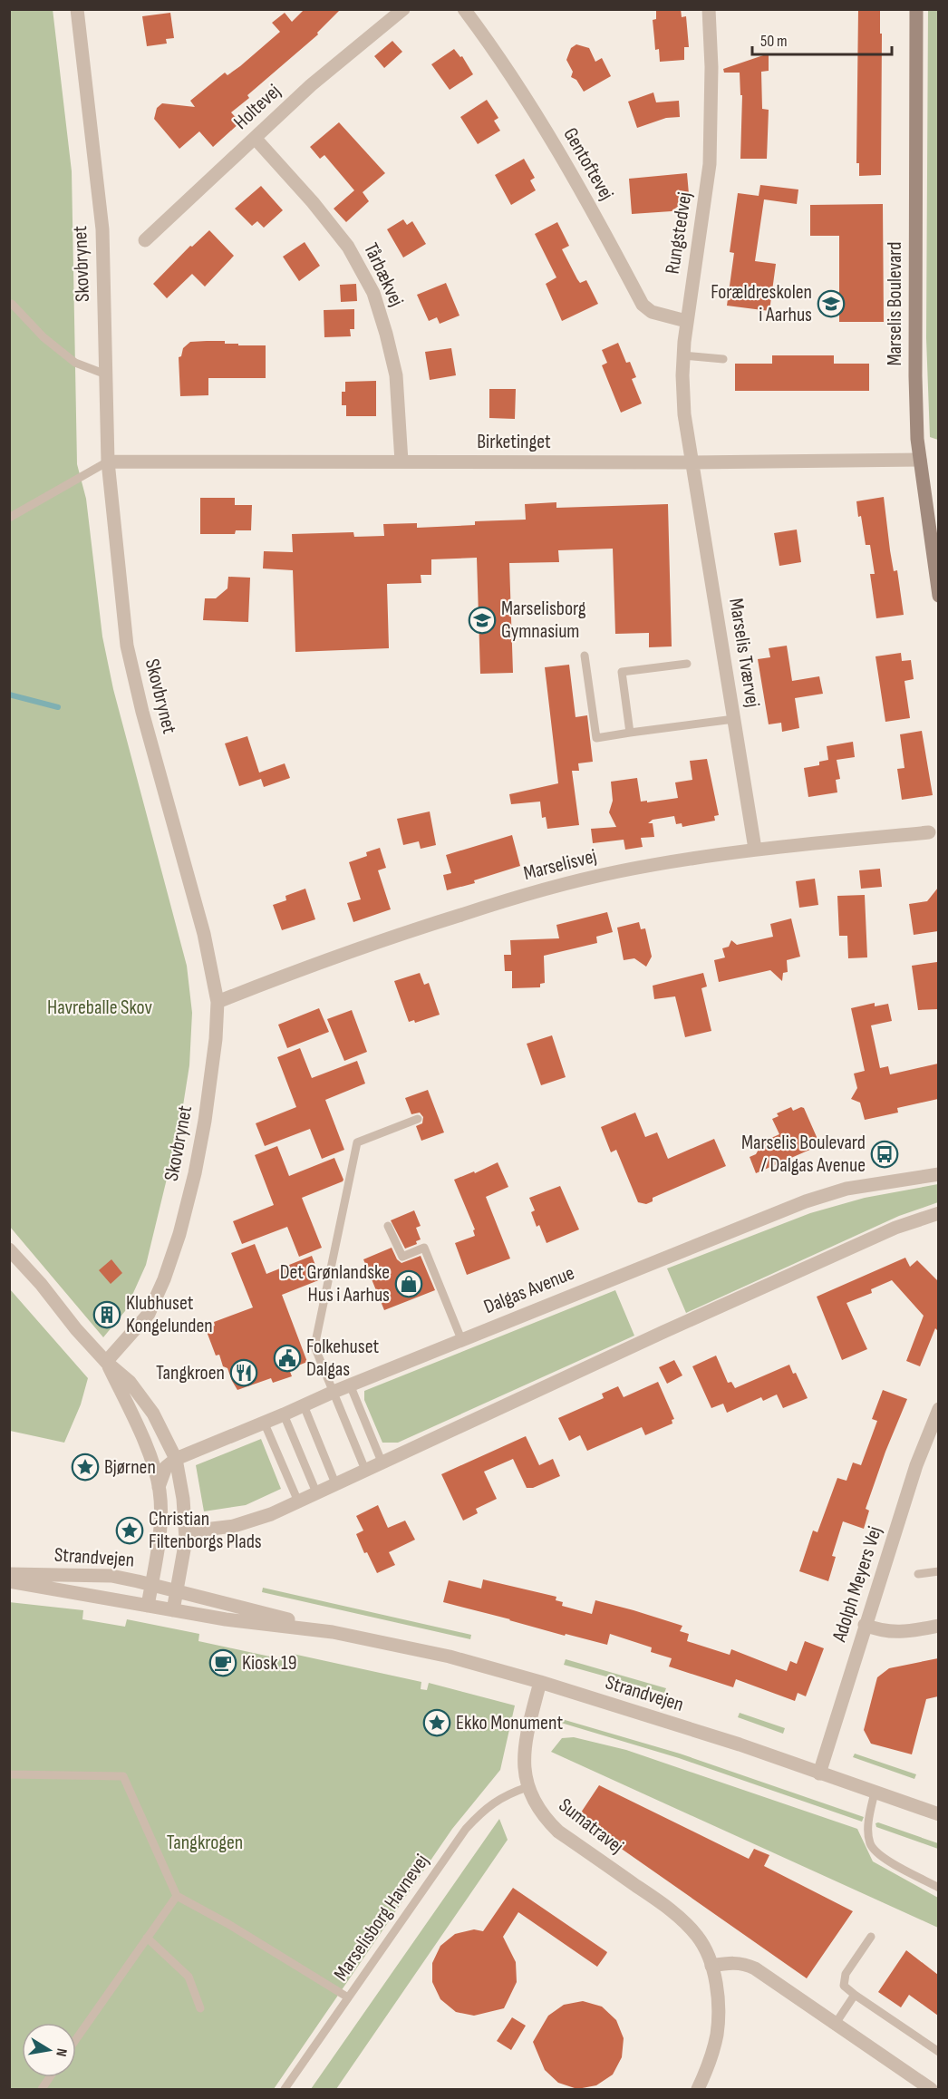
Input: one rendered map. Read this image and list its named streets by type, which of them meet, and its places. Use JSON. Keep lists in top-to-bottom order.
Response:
{
  "streets": {
    "main road": ["Marselis Boulevard"],
    "street": [
      "Holtevej",
      "Gentoftevej",
      "Rungstedvej",
      "Skovbrynet",
      "Tårbækvej",
      "Birketinget",
      "Marselis Tværvej",
      "Marselisvej",
      "Dalgas Avenue",
      "Strandvejen",
      "Adolph Meyers Vej",
      "Sumatravej"
    ],
    "lane": ["Marselisborg Havnevej"]
  },
  "crossings": [
    ["Holtevej", "Tårbækvej"],
    ["Gentoftevej", "Rungstedvej"],
    ["Rungstedvej", "Birketinget"],
    ["Rungstedvej", "Marselis Tværvej"],
    ["Skovbrynet", "Birketinget"],
    ["Skovbrynet", "Marselisvej"],
    ["Tårbækvej", "Birketinget"],
    ["Marselis Boulevard", "Birketinget"],
    ["Birketinget", "Marselis Tværvej"],
    ["Marselis Tværvej", "Marselisvej"],
    ["Strandvejen", "Adolph Meyers Vej"],
    ["Strandvejen", "Sumatravej"],
    ["Sumatravej", "Marselisborg Havnevej"]
  ],
  "parks": ["Havreballe Skov", "Tangkrogen"],
  "places": {
    "school or university": ["Forældreskolen i Aarhus", "Marselisborg Gymnasium"],
    "bus stop": ["Marselis Boulevard / Dalgas Avenue"],
    "shop": ["Det Grønlandske Hus i Aarhus"],
    "building": ["Klubhuset Kongelunden"],
    "public building": ["Folkehuset Dalgas"],
    "restaurant": ["Tangkroen"],
    "place": ["Bjørnen", "Christian Filtenborgs Plads", "Ekko Monument"],
    "cafe": ["Kiosk 19"]
  },
  "scale_bar": "50 m",
  "north": "right"
}
